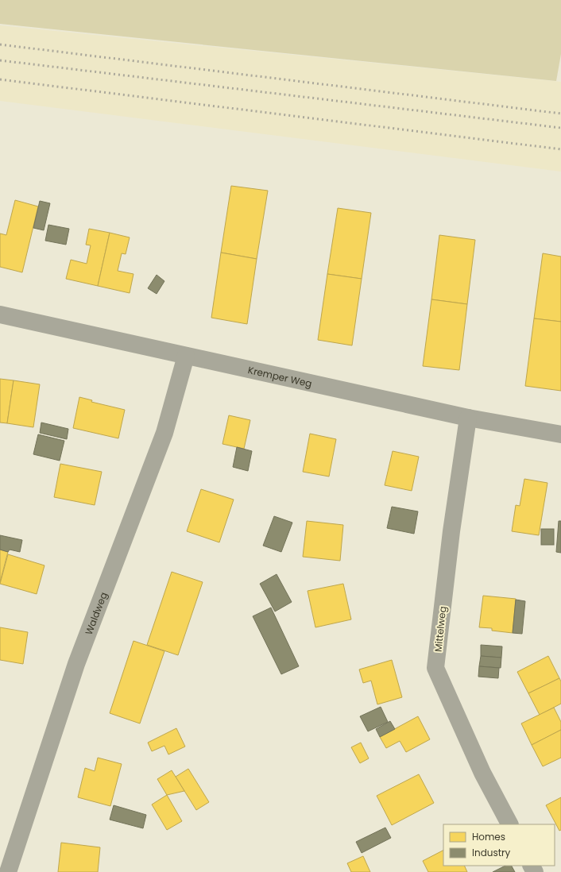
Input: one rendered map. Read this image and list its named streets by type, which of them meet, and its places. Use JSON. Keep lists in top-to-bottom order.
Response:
{
  "streets": {
    "street": ["Kremper Weg", "Waldweg", "Mittelweg"]
  },
  "crossings": [
    ["Kremper Weg", "Waldweg"],
    ["Kremper Weg", "Mittelweg"]
  ],
  "legend": ["Homes", "Industry"]
}
